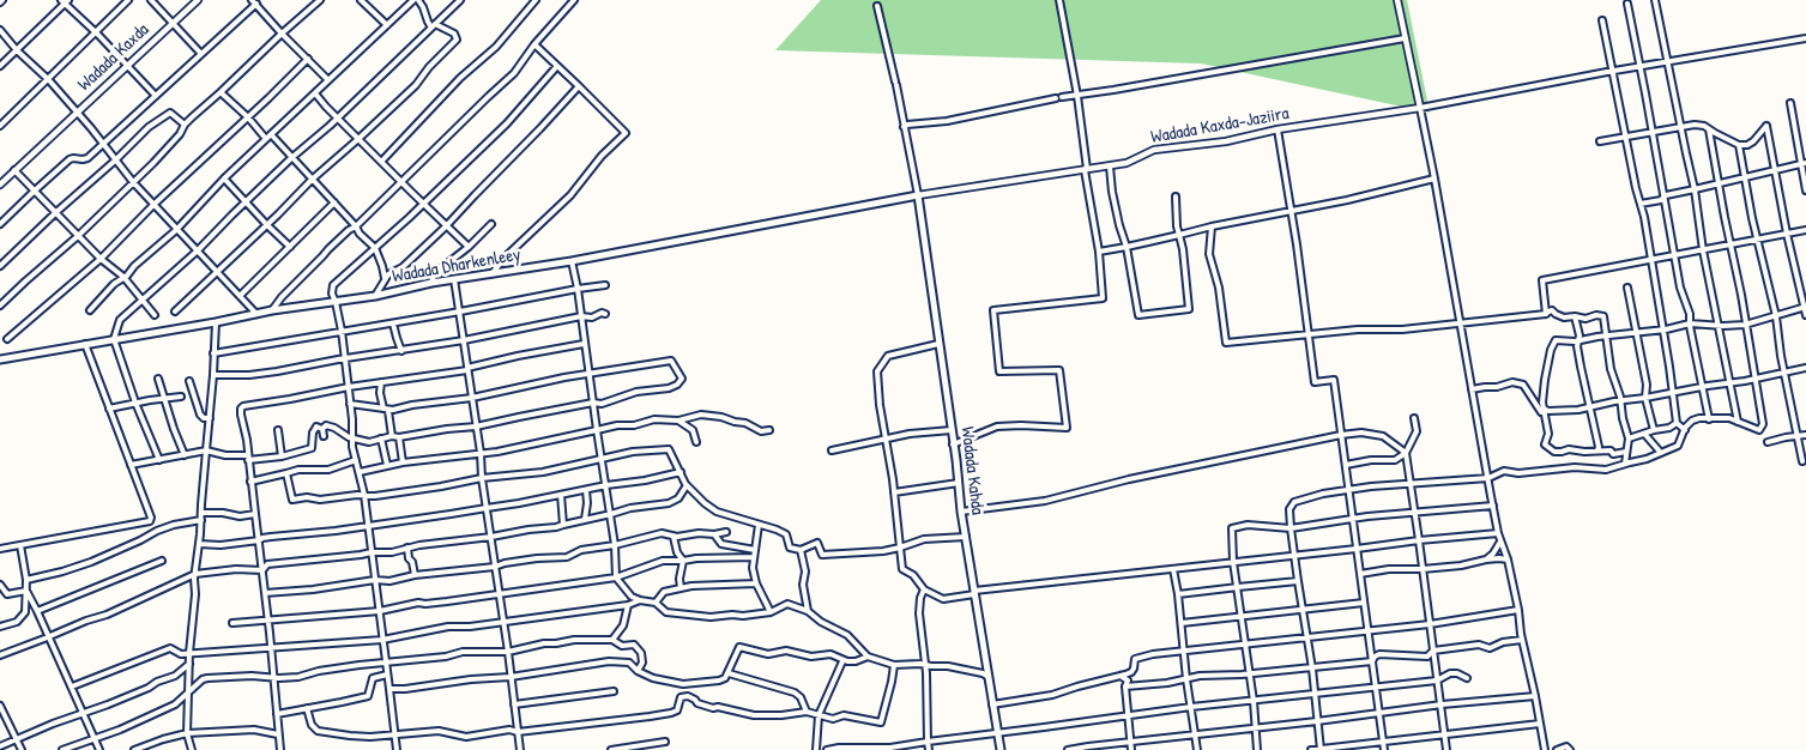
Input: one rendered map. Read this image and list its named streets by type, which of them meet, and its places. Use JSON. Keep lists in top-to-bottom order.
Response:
{
  "streets": {
    "main road": ["Wadada Dharkenleey", "Wadada Kahda"],
    "street": ["Wadada Kaxda", "Wadada Kaxda-Jaziira"]
  },
  "crossings": [
    ["Wadada Kaxda-Jaziira", "Wadada Dharkenleey"],
    ["Wadada Kaxda-Jaziira", "Wadada Kahda"],
    ["Wadada Dharkenleey", "Wadada Kahda"]
  ]
}
